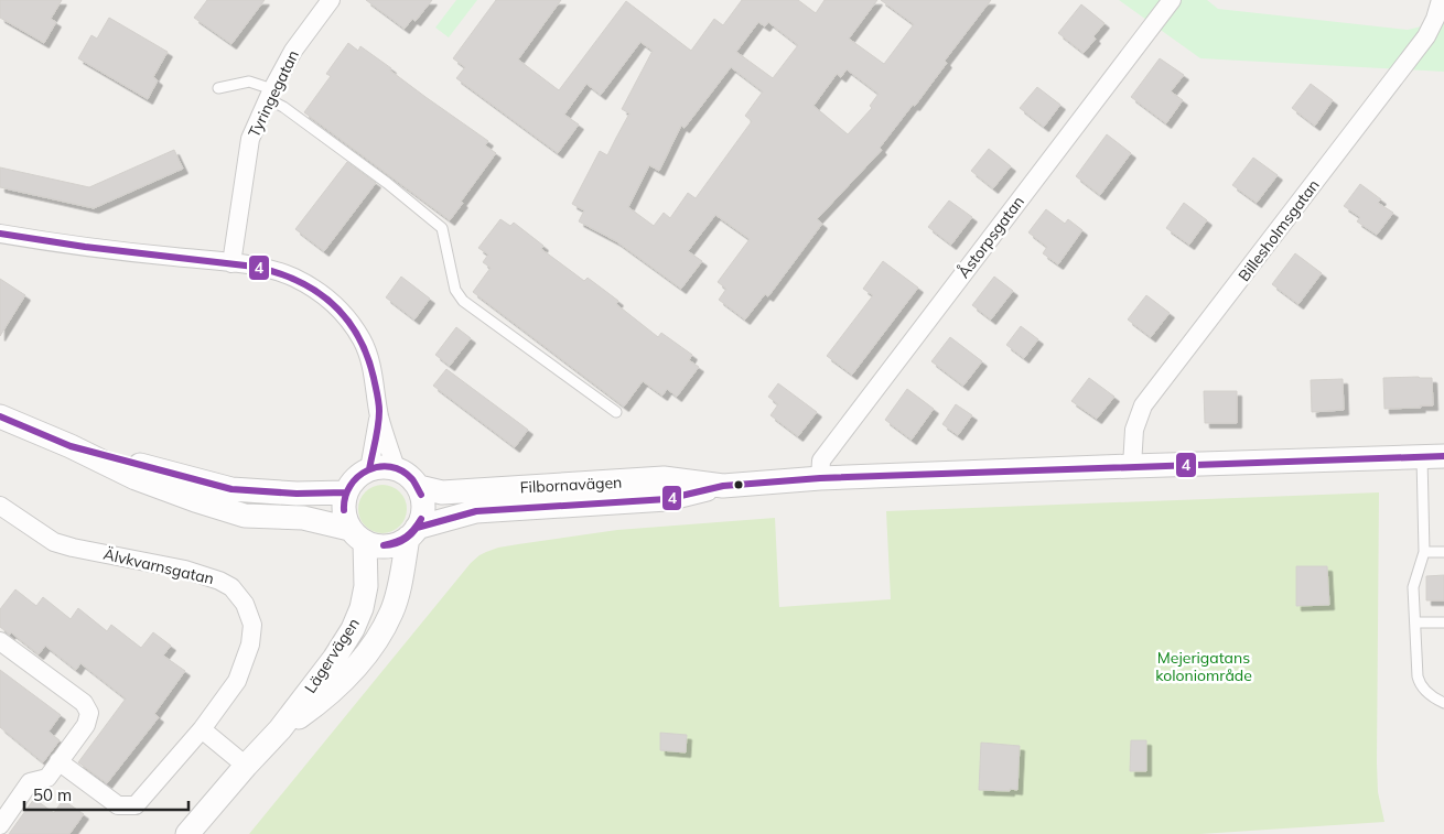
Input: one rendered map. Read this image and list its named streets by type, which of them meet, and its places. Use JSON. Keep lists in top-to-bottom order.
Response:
{
  "streets": {
    "street": [
      "Tyringegatan",
      "Billesholmsgatan",
      "Åstorpsgatan",
      "Filbornavägen",
      "Älvkvarnsgatan",
      "Lägervägen"
    ]
  },
  "crossings": [
    ["Billesholmsgatan", "Filbornavägen"],
    ["Åstorpsgatan", "Filbornavägen"],
    ["Filbornavägen", "Lägervägen"]
  ],
  "parks": ["Mejerigatans koloniområde"],
  "lines": ["transit line 4"],
  "scale_bar": "50 m"
}
